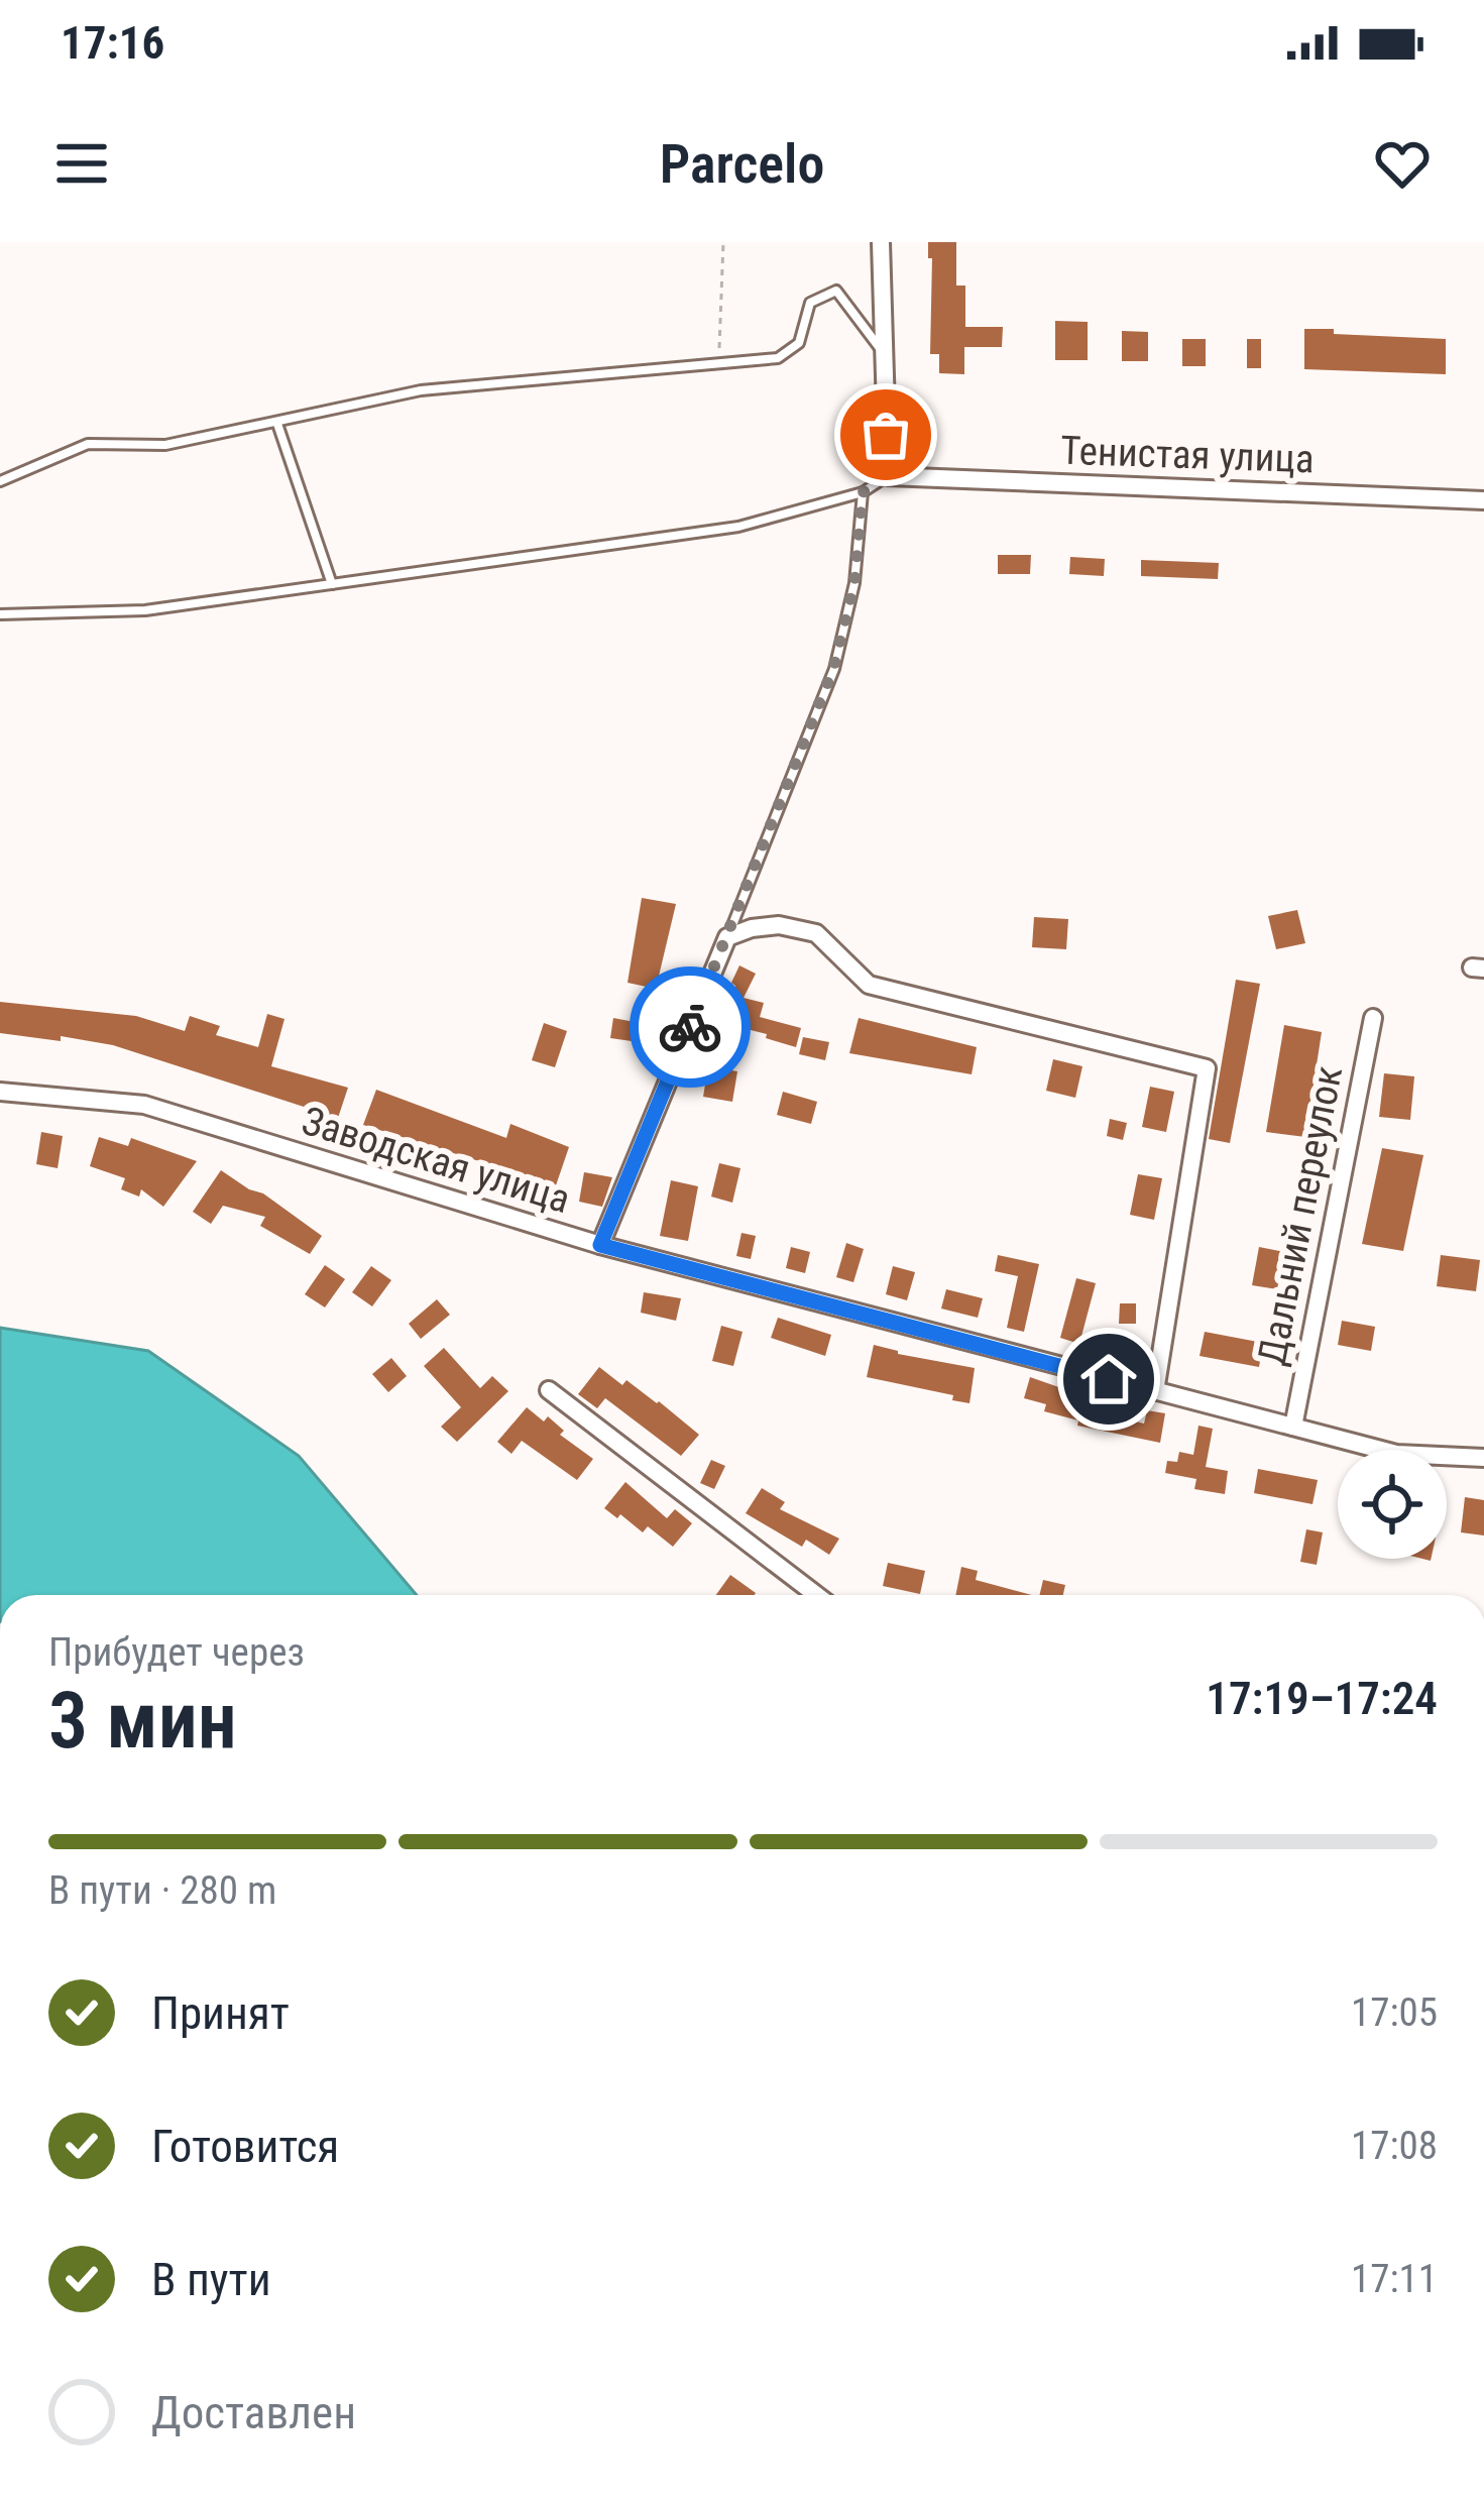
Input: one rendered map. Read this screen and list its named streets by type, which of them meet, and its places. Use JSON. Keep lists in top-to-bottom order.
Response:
{
  "streets": {
    "street": ["Тенистая улица", "Заводская улица", "Дальний переулок"]
  },
  "crossings": [
    ["Заводская улица", "Дальний переулок"]
  ],
  "page": {
    "status": "17:16",
    "header": "Parcelo",
    "heading": ["3 мин", "Прибудет через", "17:19–17:24"],
    "bar": "В пути · 280 m",
    "list": [
      ["Принят", "17:05"],
      ["Готовится", "17:08"],
      ["В пути", "17:11"],
      "Доставлен"
    ]
  }
}
